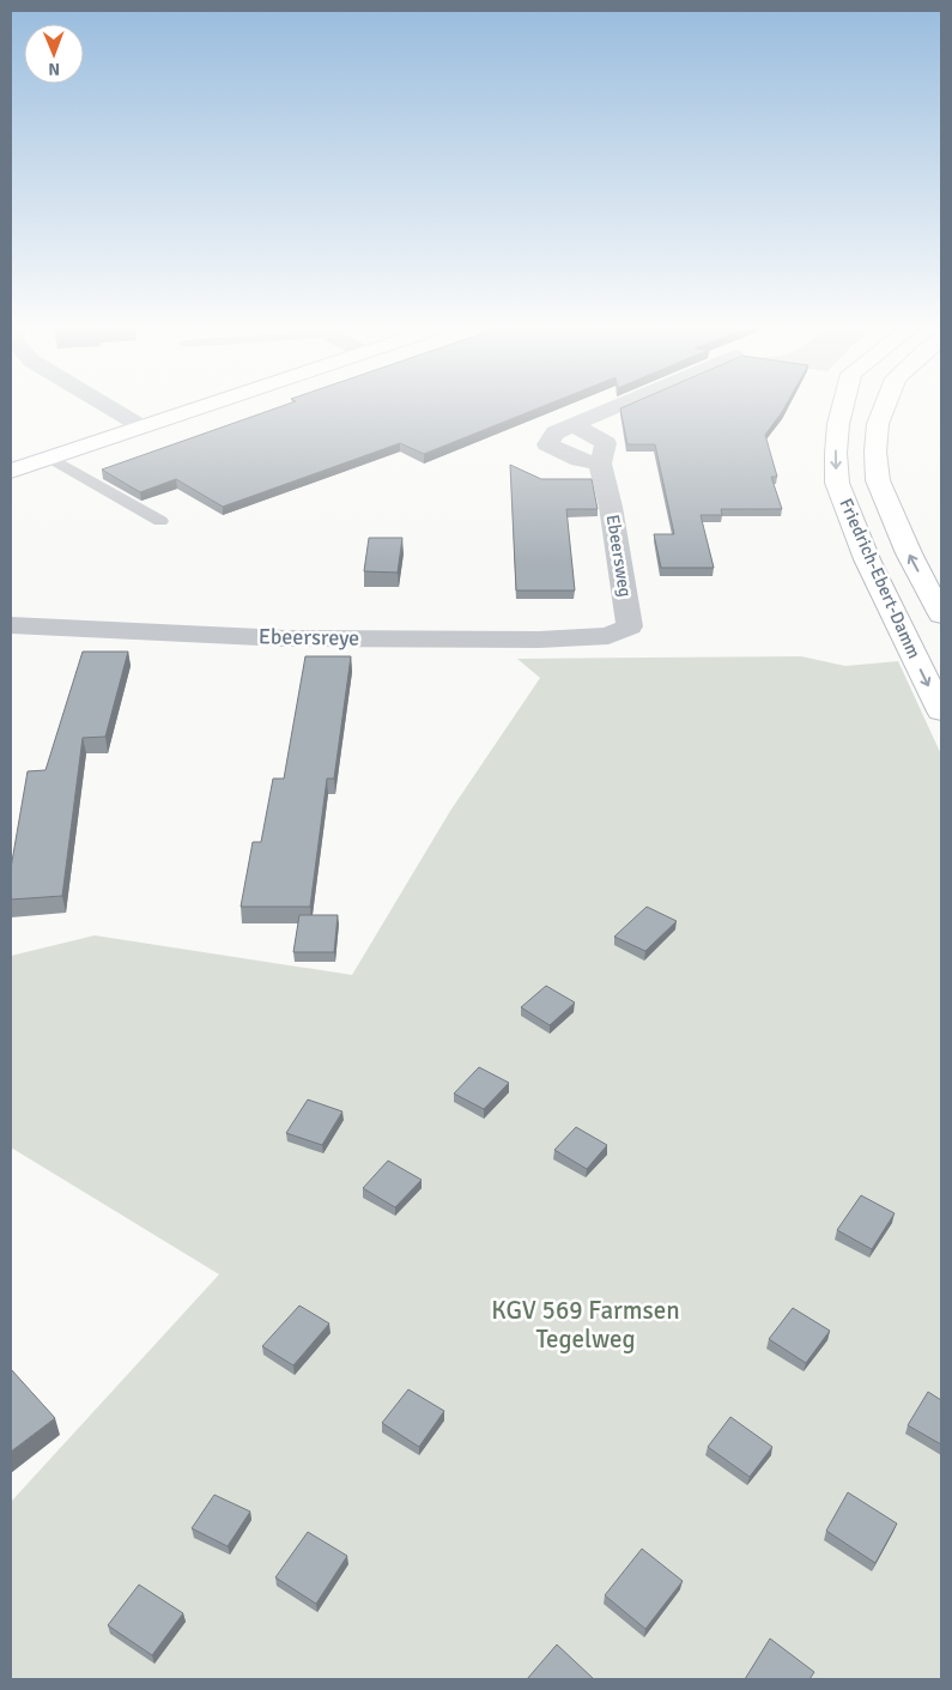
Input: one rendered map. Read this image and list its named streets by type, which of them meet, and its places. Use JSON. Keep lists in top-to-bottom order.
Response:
{
  "streets": {
    "main road": ["Friedrich-Ebert-Damm"],
    "street": ["Ebeersweg", "Ebeersreye"]
  },
  "crossings": [
    ["Ebeersweg", "Ebeersreye"]
  ],
  "parks": ["KGV 569 Farmsen Tegelweg"],
  "north": "bottom"
}
